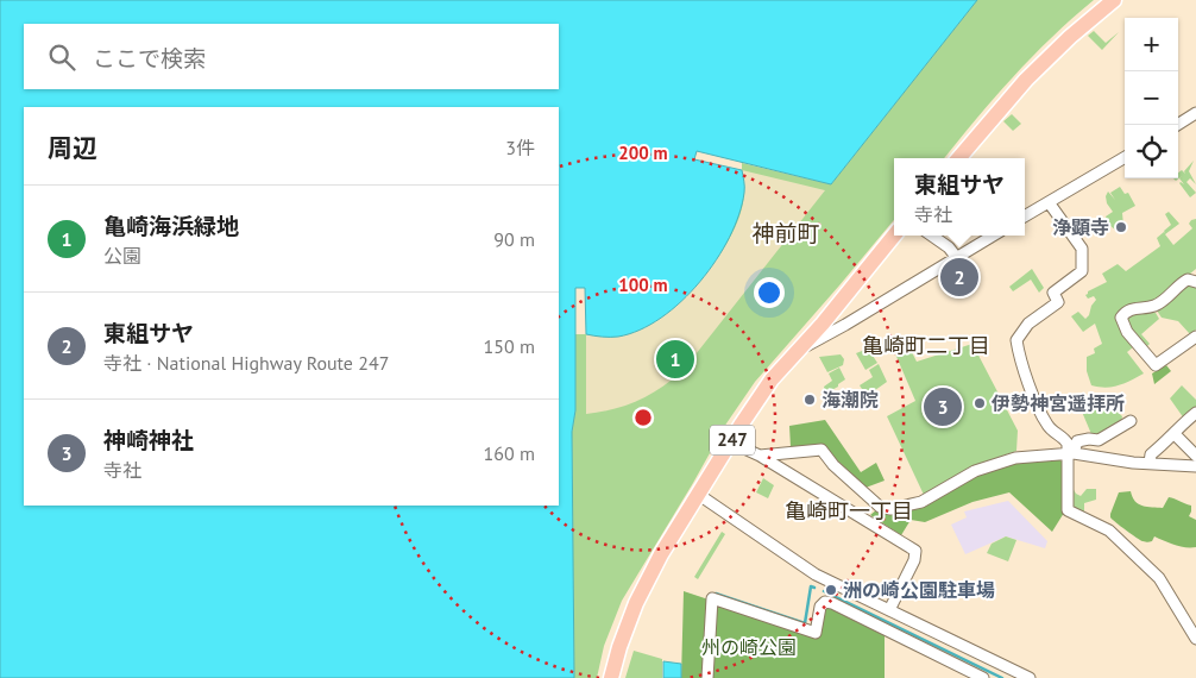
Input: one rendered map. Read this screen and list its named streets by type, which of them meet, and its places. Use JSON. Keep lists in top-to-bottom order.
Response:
{
  "streets": {
    "highway": ["247"]
  },
  "districts": ["神前町", "亀崎町二丁目", "亀崎町一丁目"],
  "parks": ["州の崎公園"],
  "places": [
    "浄顕寺",
    "海潮院",
    "伊勢神宮遥拝所",
    "洲の崎公園駐車場"
  ],
  "page": {
    "map_buttons": ["+", "−"],
    "search": "ここで検索",
    "heading": ["周辺", "3件"],
    "popup": ["東組サヤ", "寺社"],
    "list": [
      {
        "mark": "1",
        "name": "亀崎海浜緑地",
        "note": "公園",
        "value": "90 m"
      },
      {
        "mark": "2",
        "name": "東組サヤ",
        "note": "寺社 · National Highway Route 247",
        "value": "150 m"
      },
      {
        "mark": "3",
        "name": "神崎神社",
        "note": "寺社",
        "value": "160 m"
      }
    ],
    "pins": ["2", "1", "3"]
  },
  "rings": ["200 m", "100 m"]
}
